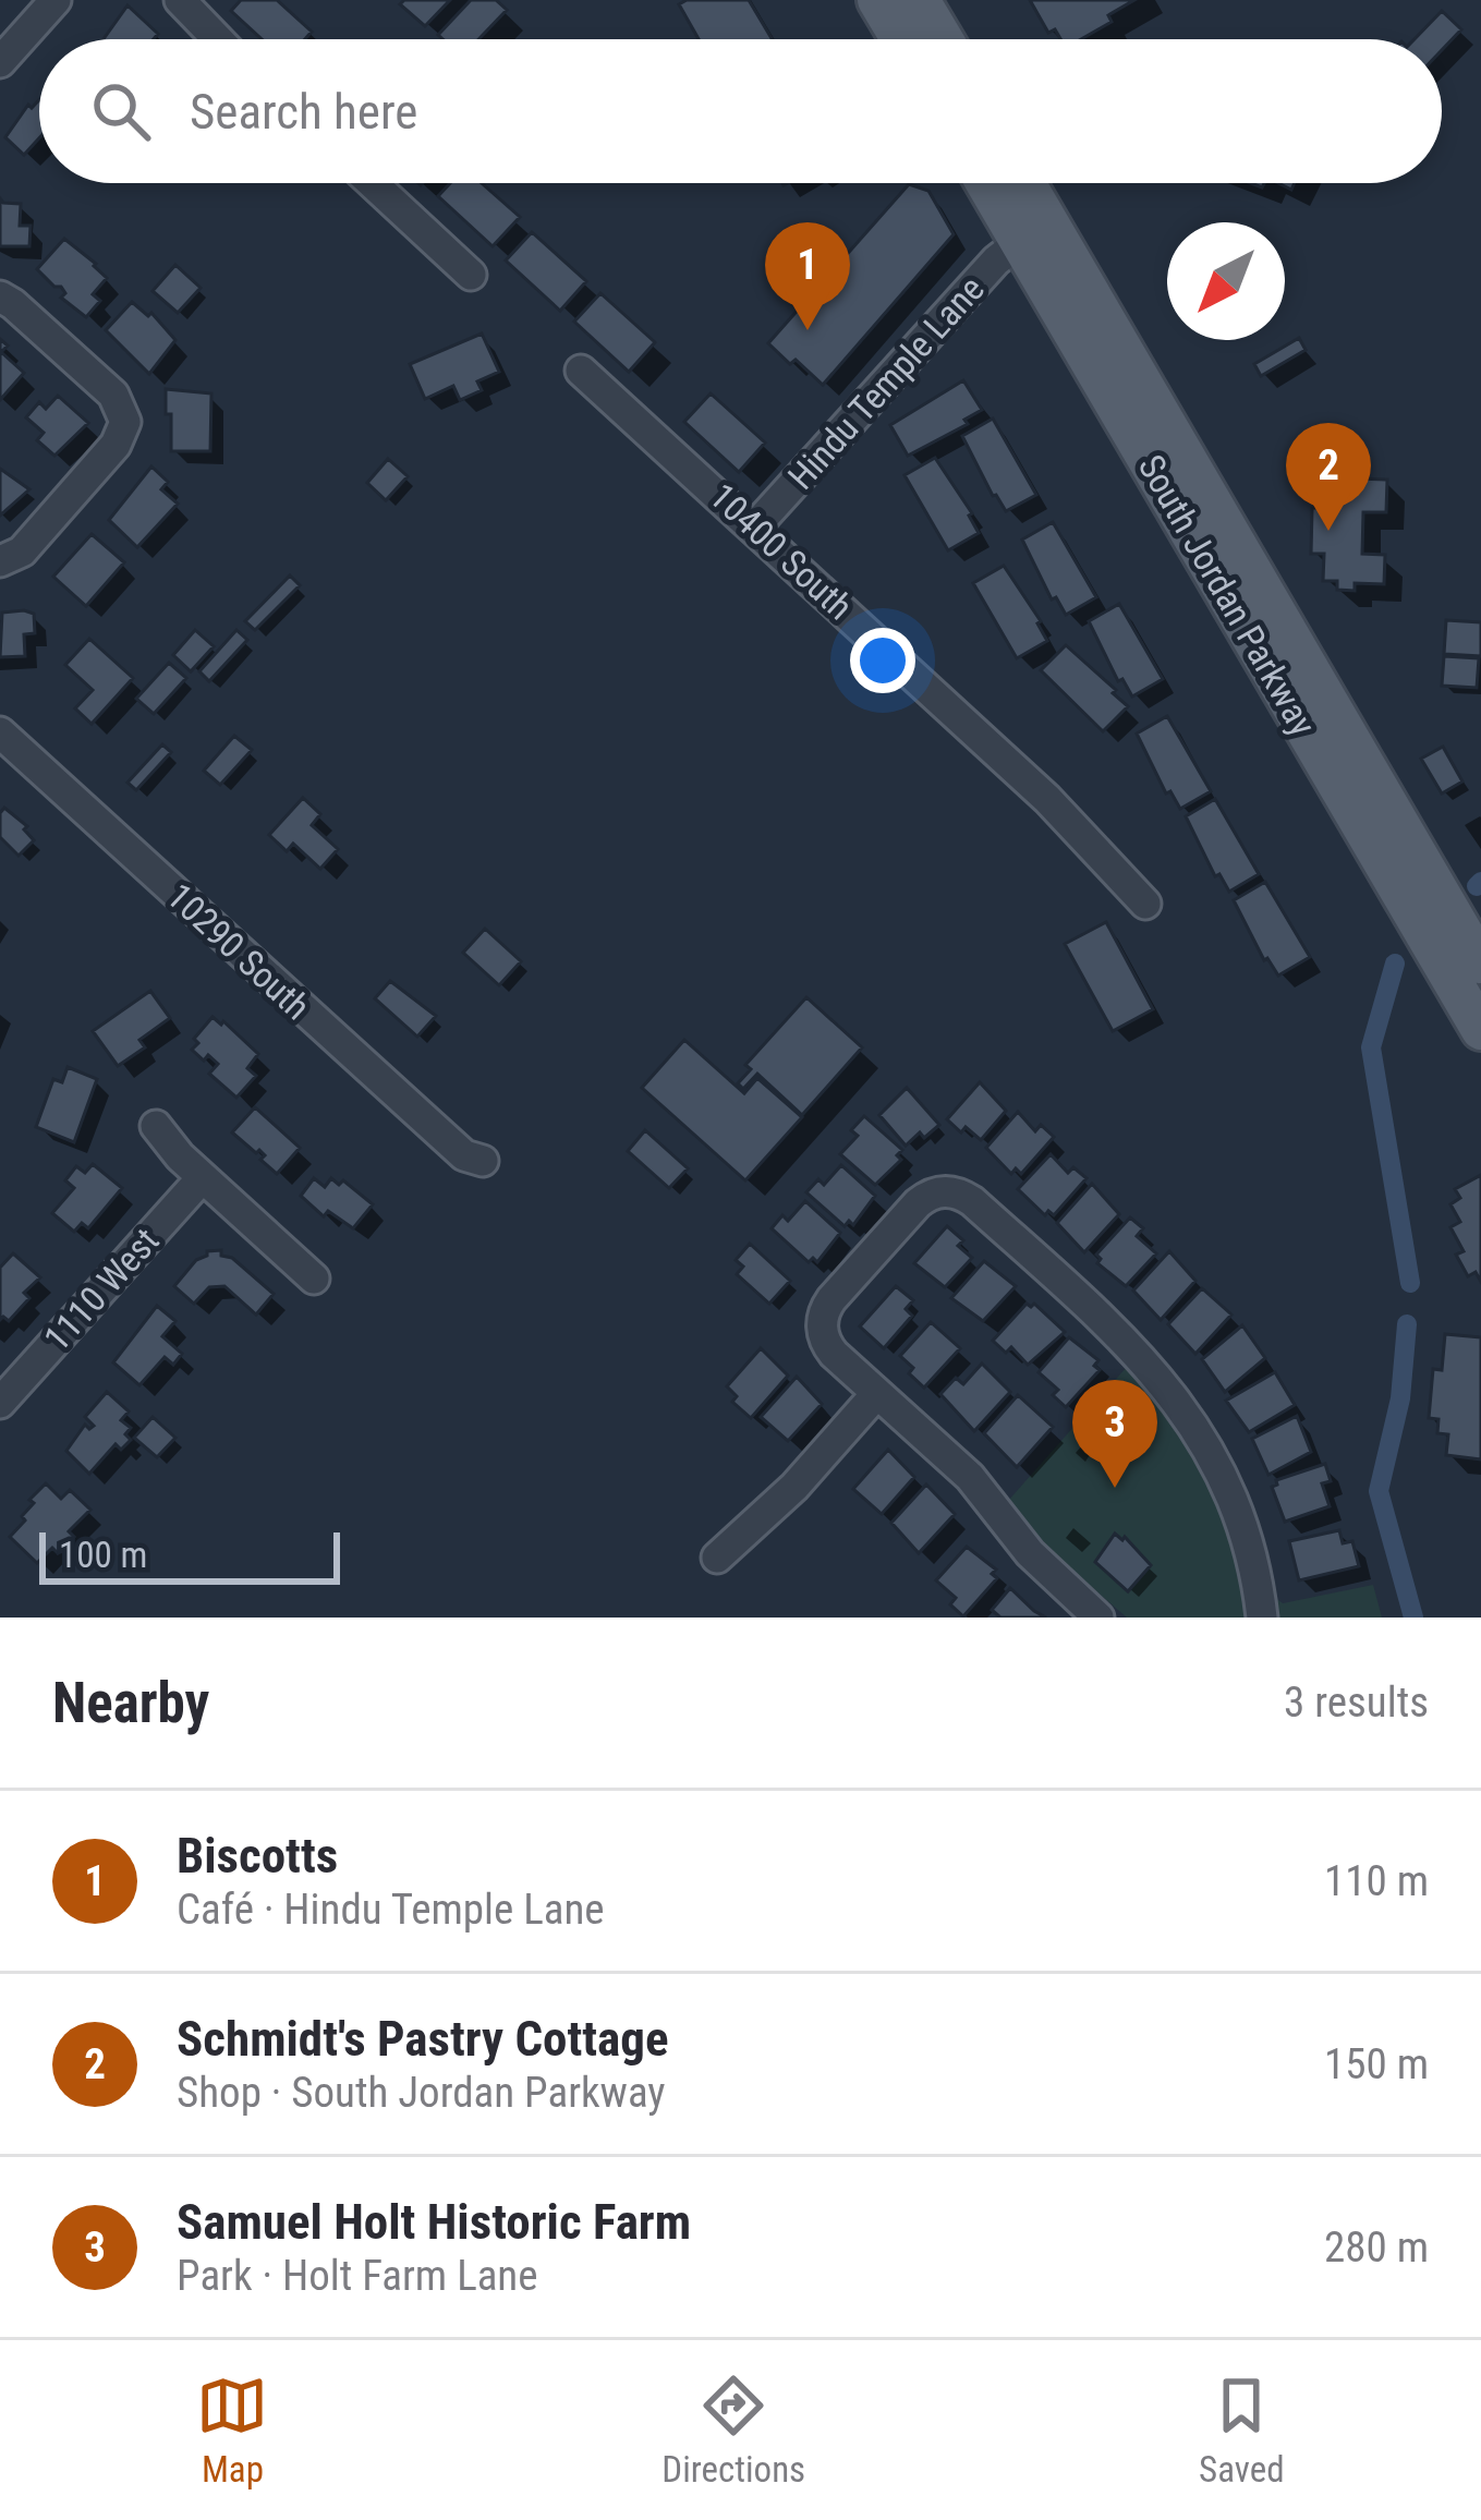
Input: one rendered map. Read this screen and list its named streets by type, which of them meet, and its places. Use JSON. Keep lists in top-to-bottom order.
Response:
{
  "streets": {
    "main road": ["South Jordan Parkway"],
    "street": [
      "Hindu Temple Lane",
      "10400 South",
      "10290 South",
      "1110 West"
    ]
  },
  "crossings": [
    ["Hindu Temple Lane", "10400 South"],
    ["Hindu Temple Lane", "South Jordan Parkway"]
  ],
  "scale_bar": "100 m",
  "north": "bottom left",
  "page": {
    "search": "Search here",
    "pins": ["1", "2", "3"],
    "scale": "100 m",
    "heading": ["Nearby", "3 results"],
    "list": [
      {
        "mark": "1",
        "name": "Biscotts",
        "note": "Café · Hindu Temple Lane",
        "value": "110 m"
      },
      {
        "mark": "2",
        "name": "Schmidt's Pastry Cottage",
        "note": "Shop · South Jordan Parkway",
        "value": "150 m"
      },
      {
        "mark": "3",
        "name": "Samuel Holt Historic Farm",
        "note": "Park · Holt Farm Lane",
        "value": "280 m"
      }
    ],
    "nav": ["Map", "Directions", "Saved"]
  }
}
